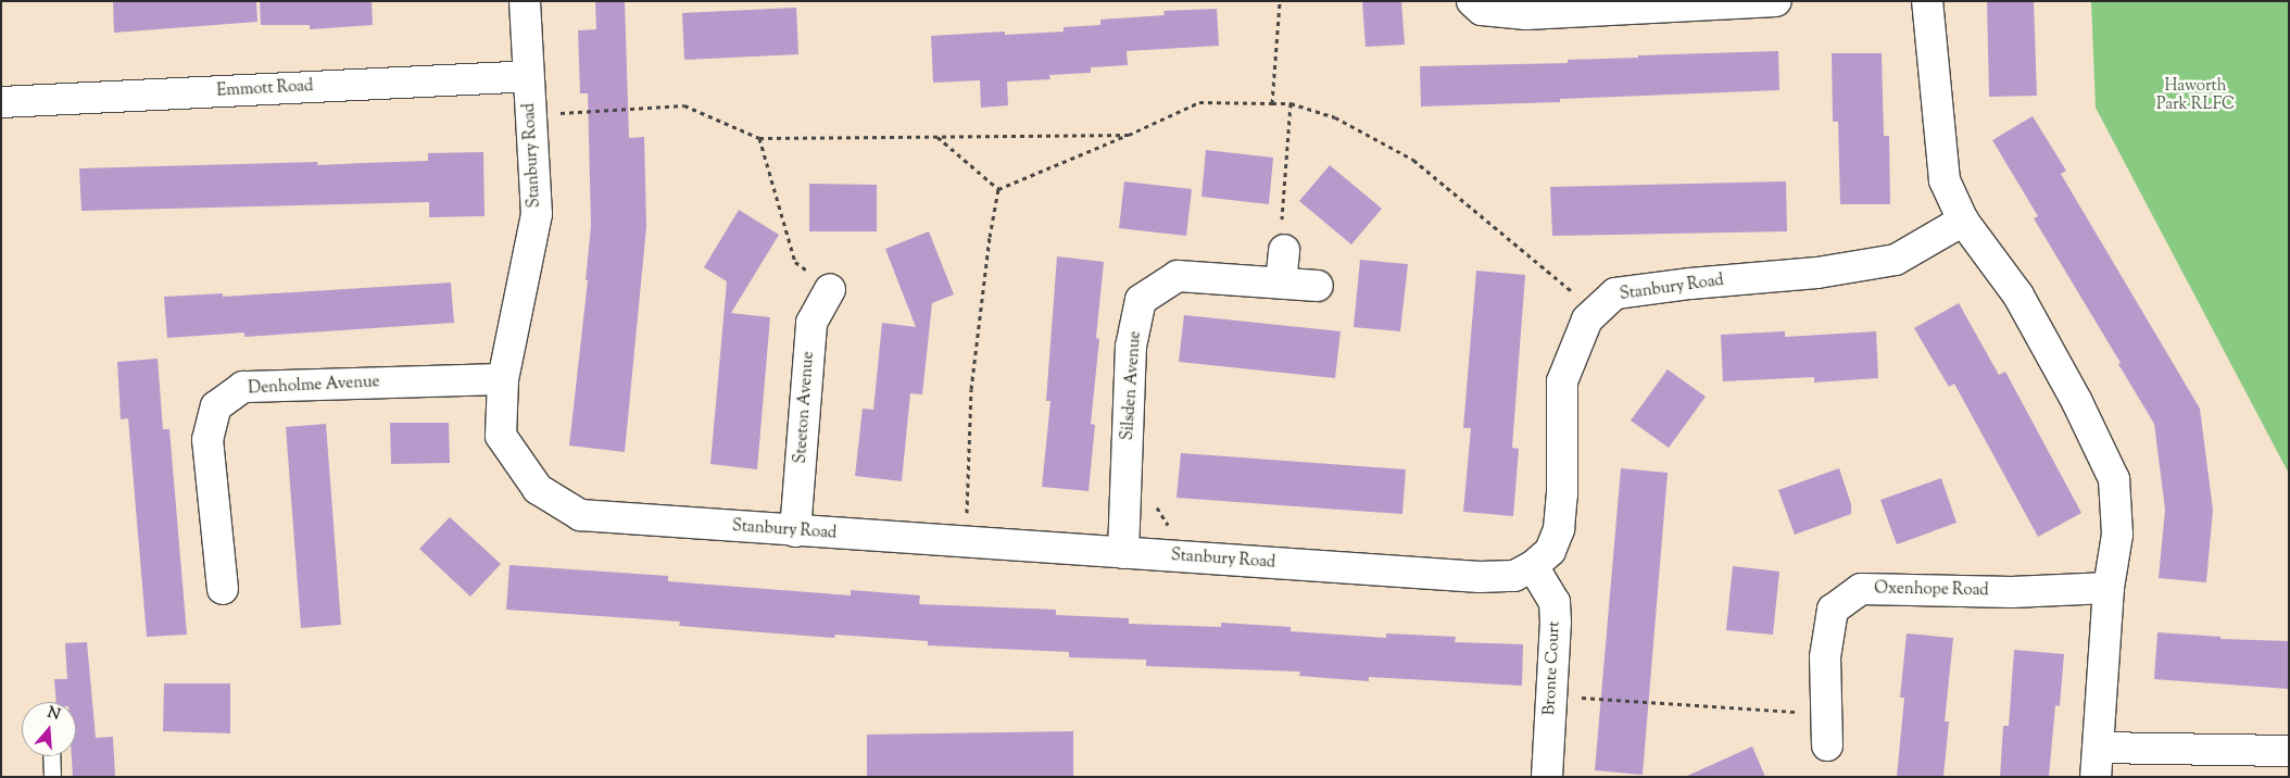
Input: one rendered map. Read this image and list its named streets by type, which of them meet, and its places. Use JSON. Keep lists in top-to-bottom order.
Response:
{
  "streets": {
    "street": [
      "Emmott Road",
      "Stanbury Road",
      "Denholme Avenue",
      "Silsden Avenue",
      "Steeton Avenue",
      "Oxenhope Road",
      "Bronte Court"
    ]
  },
  "crossings": [
    ["Emmott Road", "Stanbury Road"],
    ["Stanbury Road", "Denholme Avenue"],
    ["Stanbury Road", "Silsden Avenue"],
    ["Stanbury Road", "Steeton Avenue"],
    ["Stanbury Road", "Bronte Court"]
  ],
  "parks": ["Haworth Park RLFC"],
  "north": "top"
}
